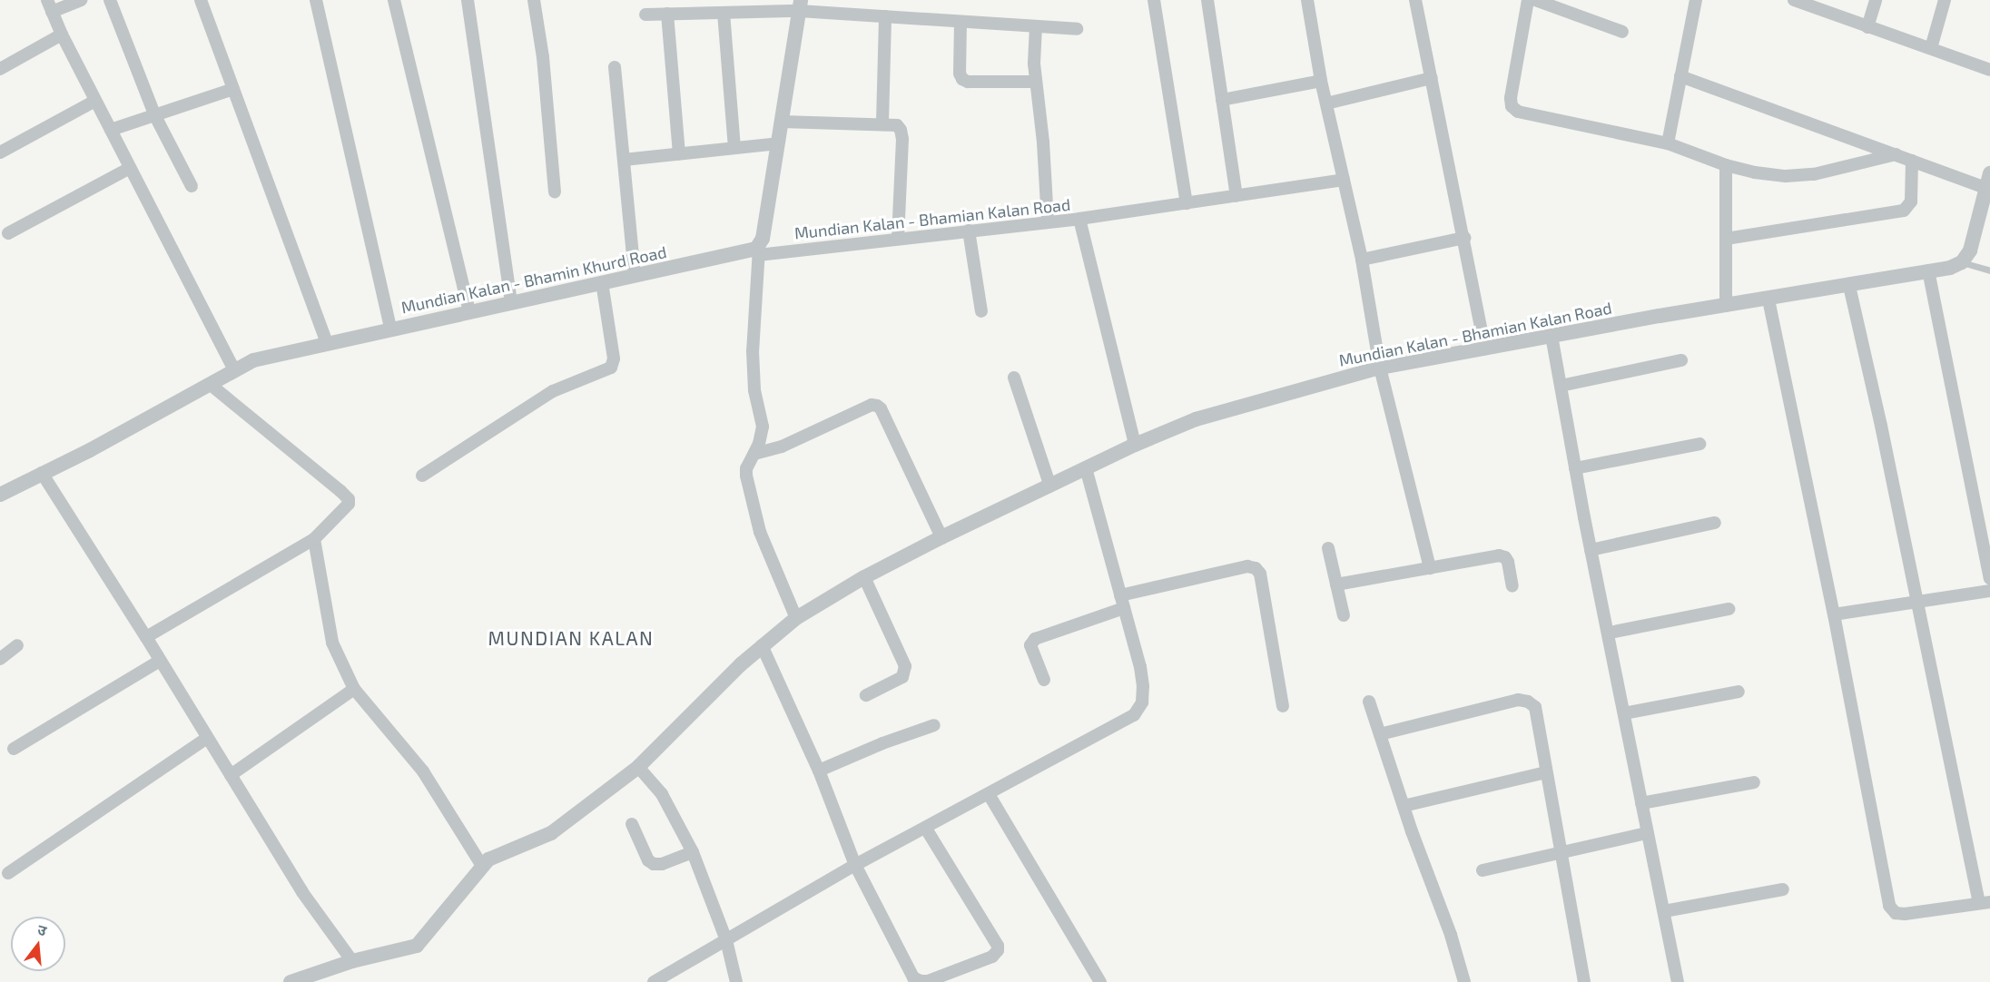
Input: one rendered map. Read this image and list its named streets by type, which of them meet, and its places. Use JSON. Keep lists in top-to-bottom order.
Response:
{
  "streets": {
    "street": ["Mundian Kalan - Bhamian Kalan Road", "Mundian Kalan - Bhamin Khurd Road"]
  },
  "crossings": [
    ["Mundian Kalan - Bhamian Kalan Road", "Mundian Kalan - Bhamin Khurd Road"]
  ],
  "districts": ["MUNDIAN KALAN"],
  "north": "top"
}
